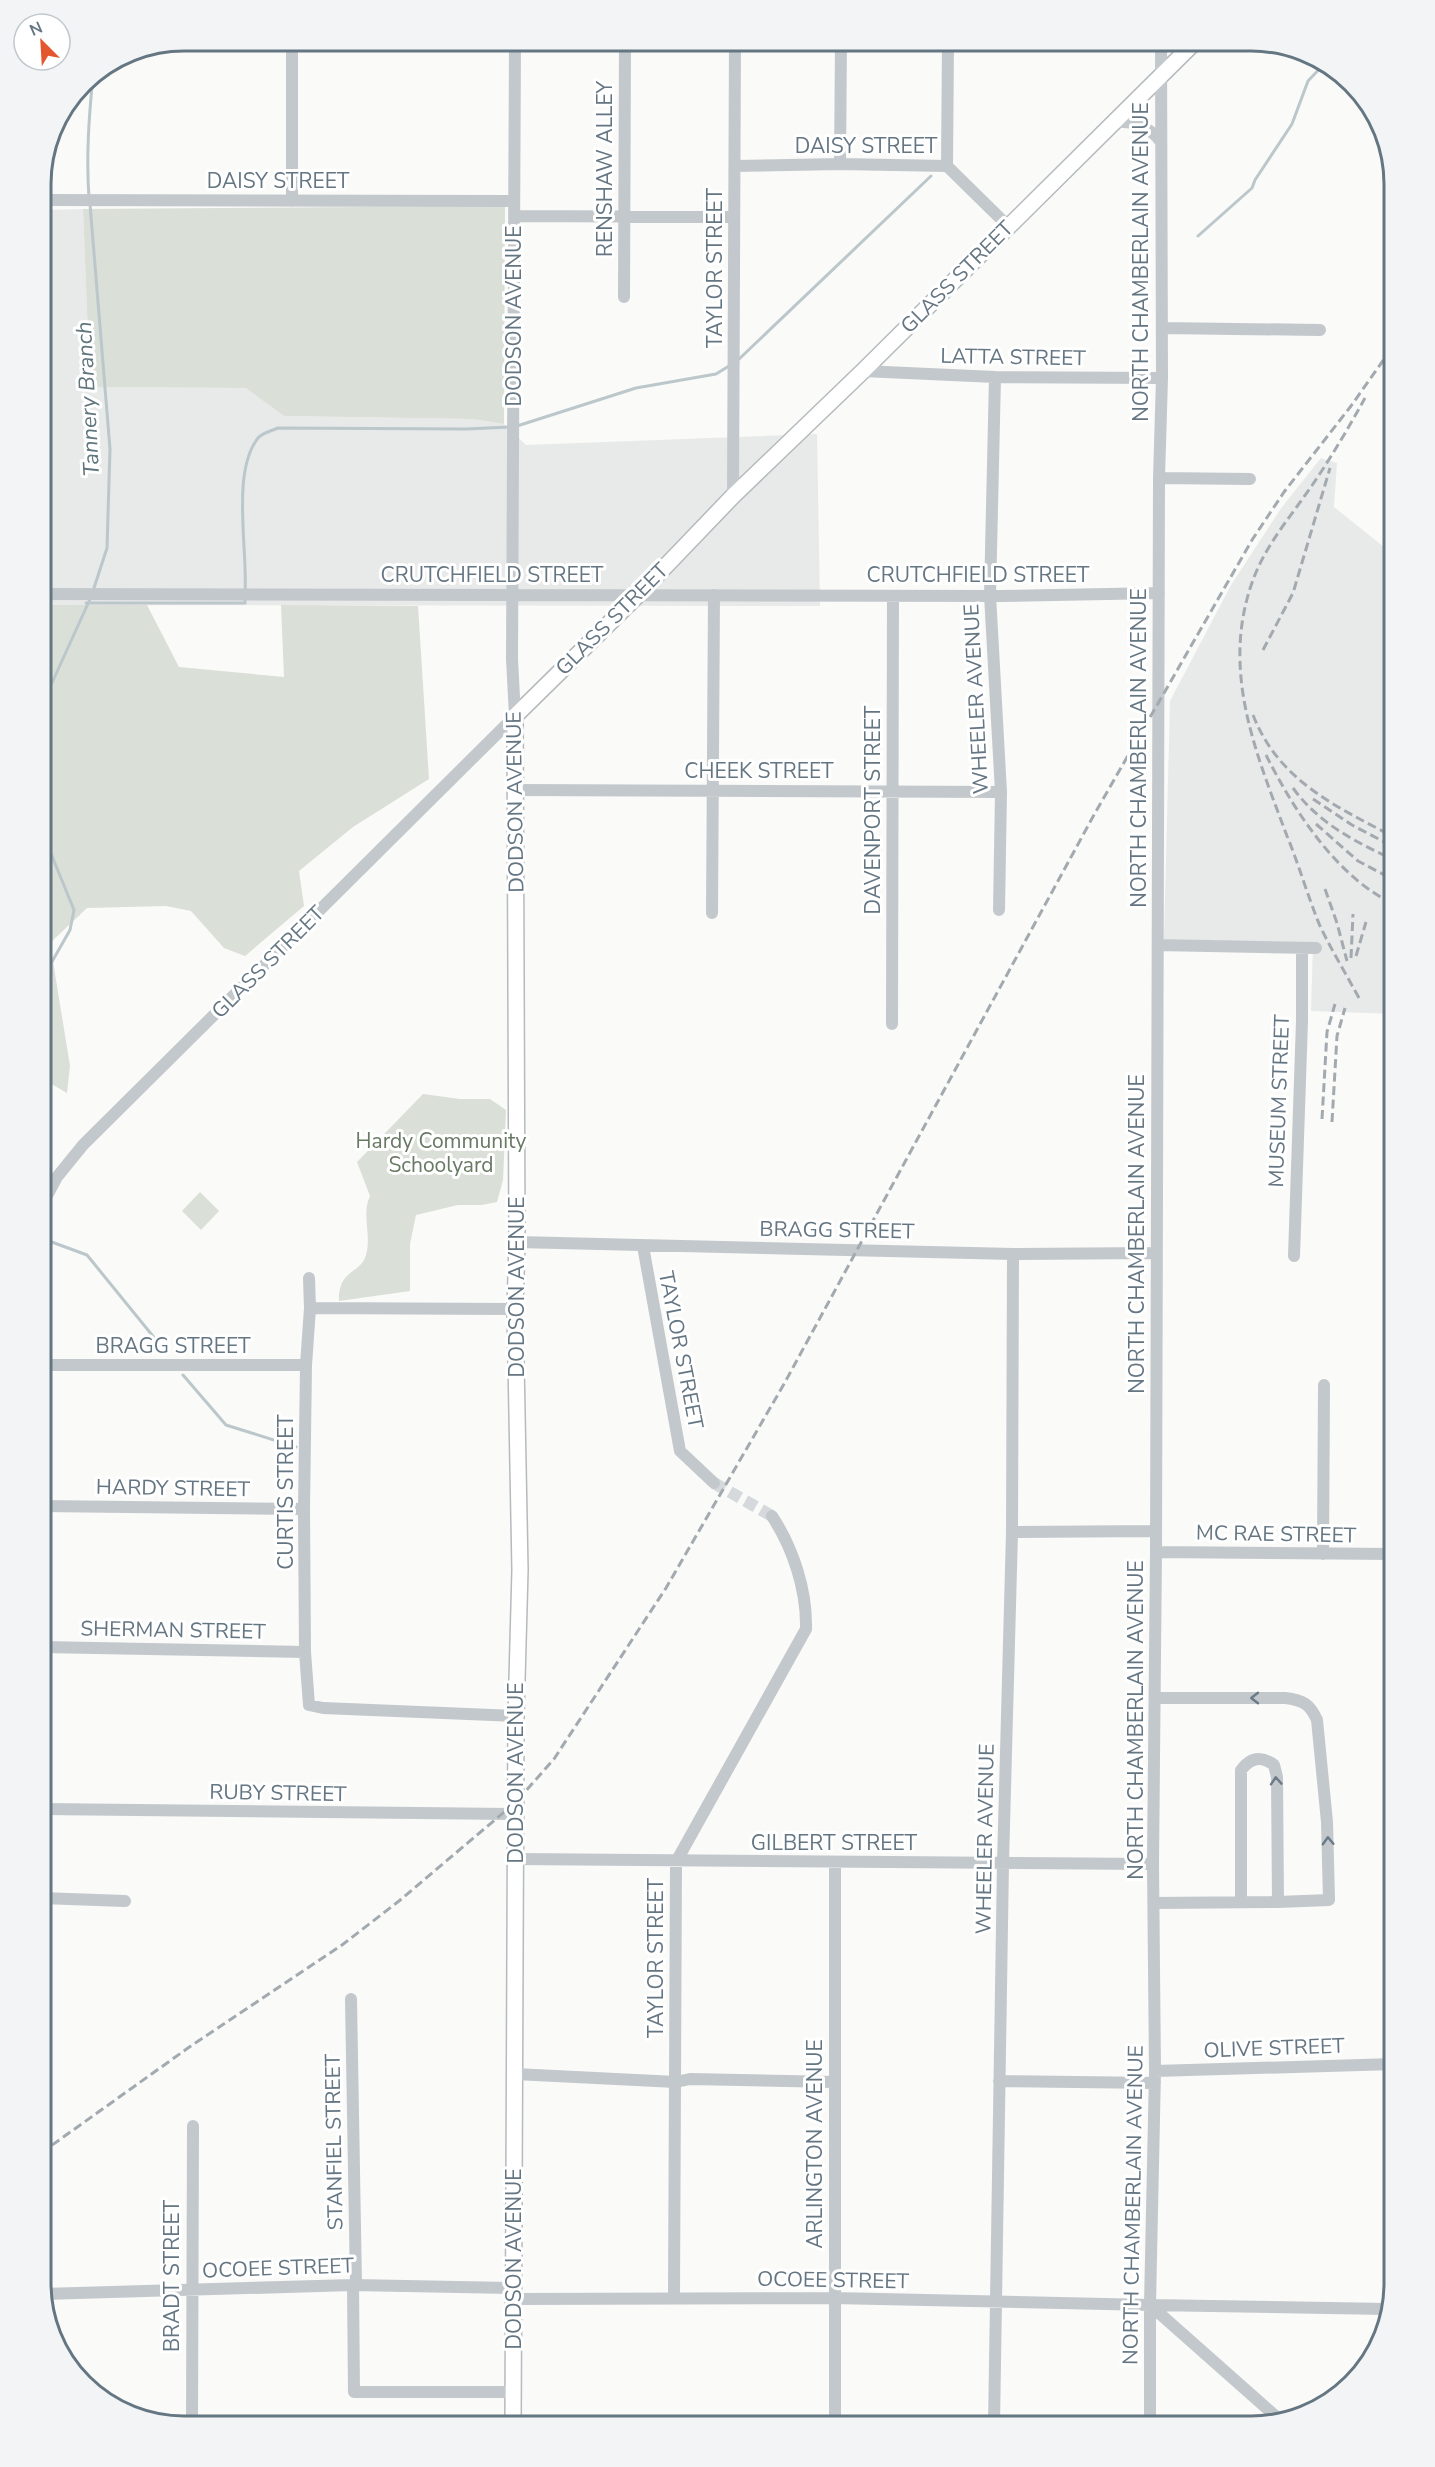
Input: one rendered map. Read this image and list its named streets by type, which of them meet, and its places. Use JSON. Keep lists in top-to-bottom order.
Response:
{
  "streets": {
    "main road": ["GLASS STREET", "DODSON AVENUE"],
    "street": [
      "DAISY STREET",
      "RENSHAW ALLEY",
      "NORTH CHAMBERLAIN AVENUE",
      "TAYLOR STREET",
      "LATTA STREET",
      "CRUTCHFIELD STREET",
      "WHEELER AVENUE",
      "CHEEK STREET",
      "DAVENPORT STREET",
      "MUSEUM STREET",
      "BRAGG STREET",
      "HARDY STREET",
      "CURTIS STREET",
      "MC RAE STREET",
      "SHERMAN STREET",
      "RUBY STREET",
      "GILBERT STREET",
      "OLIVE STREET",
      "STANFIEL STREET",
      "ARLINGTON AVENUE",
      "OCOEE STREET",
      "BRADT STREET"
    ]
  },
  "crossings": [
    ["DAISY STREET", "TAYLOR STREET"],
    ["DAISY STREET", "GLASS STREET"],
    ["DAISY STREET", "DODSON AVENUE"],
    ["NORTH CHAMBERLAIN AVENUE", "GLASS STREET"],
    ["NORTH CHAMBERLAIN AVENUE", "LATTA STREET"],
    ["NORTH CHAMBERLAIN AVENUE", "CRUTCHFIELD STREET"],
    ["NORTH CHAMBERLAIN AVENUE", "BRAGG STREET"],
    ["NORTH CHAMBERLAIN AVENUE", "MC RAE STREET"],
    ["NORTH CHAMBERLAIN AVENUE", "GILBERT STREET"],
    ["NORTH CHAMBERLAIN AVENUE", "OLIVE STREET"],
    ["NORTH CHAMBERLAIN AVENUE", "OCOEE STREET"],
    ["TAYLOR STREET", "GLASS STREET"],
    ["TAYLOR STREET", "BRAGG STREET"],
    ["TAYLOR STREET", "GILBERT STREET"],
    ["TAYLOR STREET", "OCOEE STREET"],
    ["GLASS STREET", "DODSON AVENUE"],
    ["GLASS STREET", "LATTA STREET"],
    ["GLASS STREET", "CRUTCHFIELD STREET"],
    ["DODSON AVENUE", "CRUTCHFIELD STREET"],
    ["DODSON AVENUE", "CHEEK STREET"],
    ["DODSON AVENUE", "BRAGG STREET"],
    ["DODSON AVENUE", "CURTIS STREET"],
    ["DODSON AVENUE", "RUBY STREET"],
    ["DODSON AVENUE", "GILBERT STREET"],
    ["DODSON AVENUE", "STANFIEL STREET"],
    ["DODSON AVENUE", "OCOEE STREET"],
    ["LATTA STREET", "WHEELER AVENUE"],
    ["CRUTCHFIELD STREET", "WHEELER AVENUE"],
    ["CRUTCHFIELD STREET", "DAVENPORT STREET"],
    ["WHEELER AVENUE", "CHEEK STREET"],
    ["WHEELER AVENUE", "BRAGG STREET"],
    ["WHEELER AVENUE", "GILBERT STREET"],
    ["WHEELER AVENUE", "OLIVE STREET"],
    ["WHEELER AVENUE", "OCOEE STREET"],
    ["CHEEK STREET", "DAVENPORT STREET"],
    ["BRAGG STREET", "CURTIS STREET"],
    ["HARDY STREET", "CURTIS STREET"],
    ["CURTIS STREET", "SHERMAN STREET"],
    ["GILBERT STREET", "ARLINGTON AVENUE"],
    ["STANFIEL STREET", "OCOEE STREET"],
    ["ARLINGTON AVENUE", "OCOEE STREET"],
    ["OCOEE STREET", "BRADT STREET"]
  ],
  "water": ["Tannery Branch"],
  "parks": ["Hardy Community Schoolyard"],
  "north": "top left"
}
